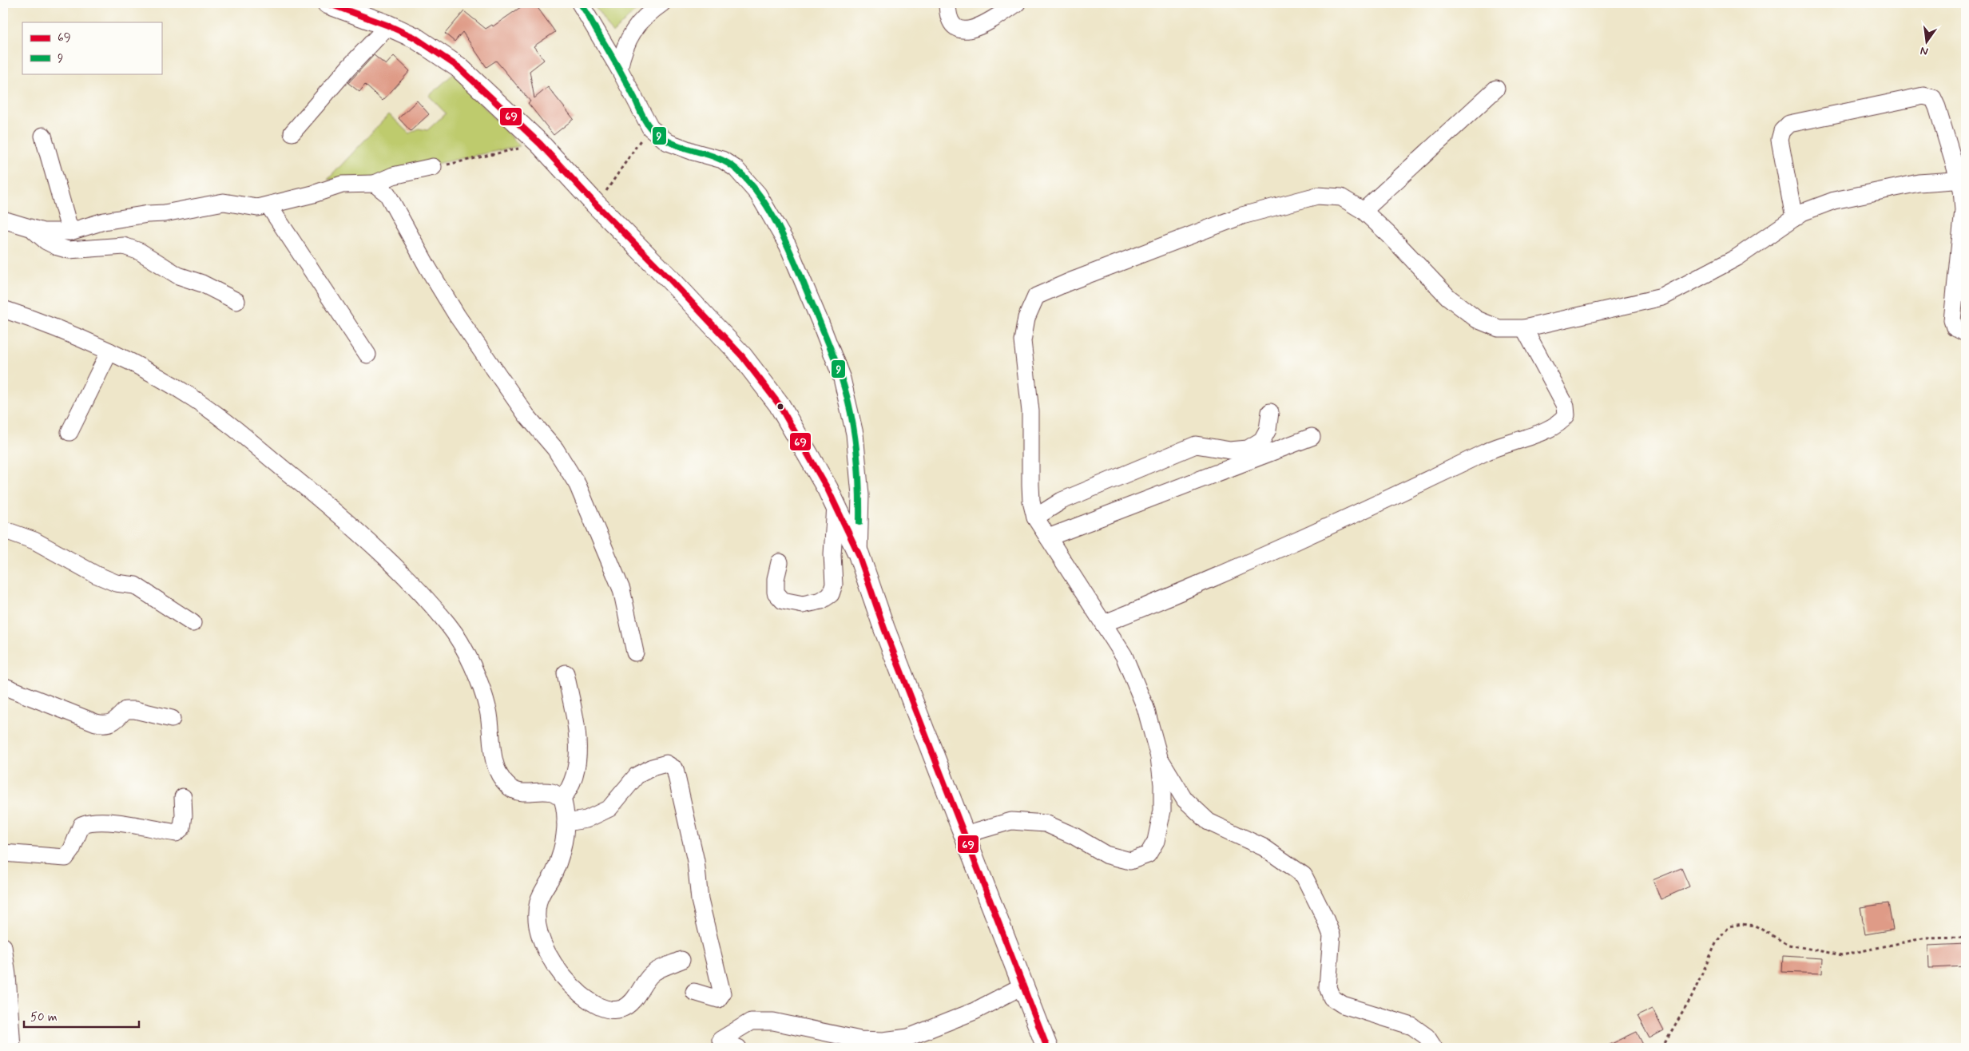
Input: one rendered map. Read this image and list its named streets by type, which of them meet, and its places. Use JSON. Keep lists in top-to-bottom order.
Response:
{
  "lines": ["transit line 69", "transit line 9"],
  "legend": ["69", "9"],
  "scale_bar": "50 m",
  "north": "bottom"
}
